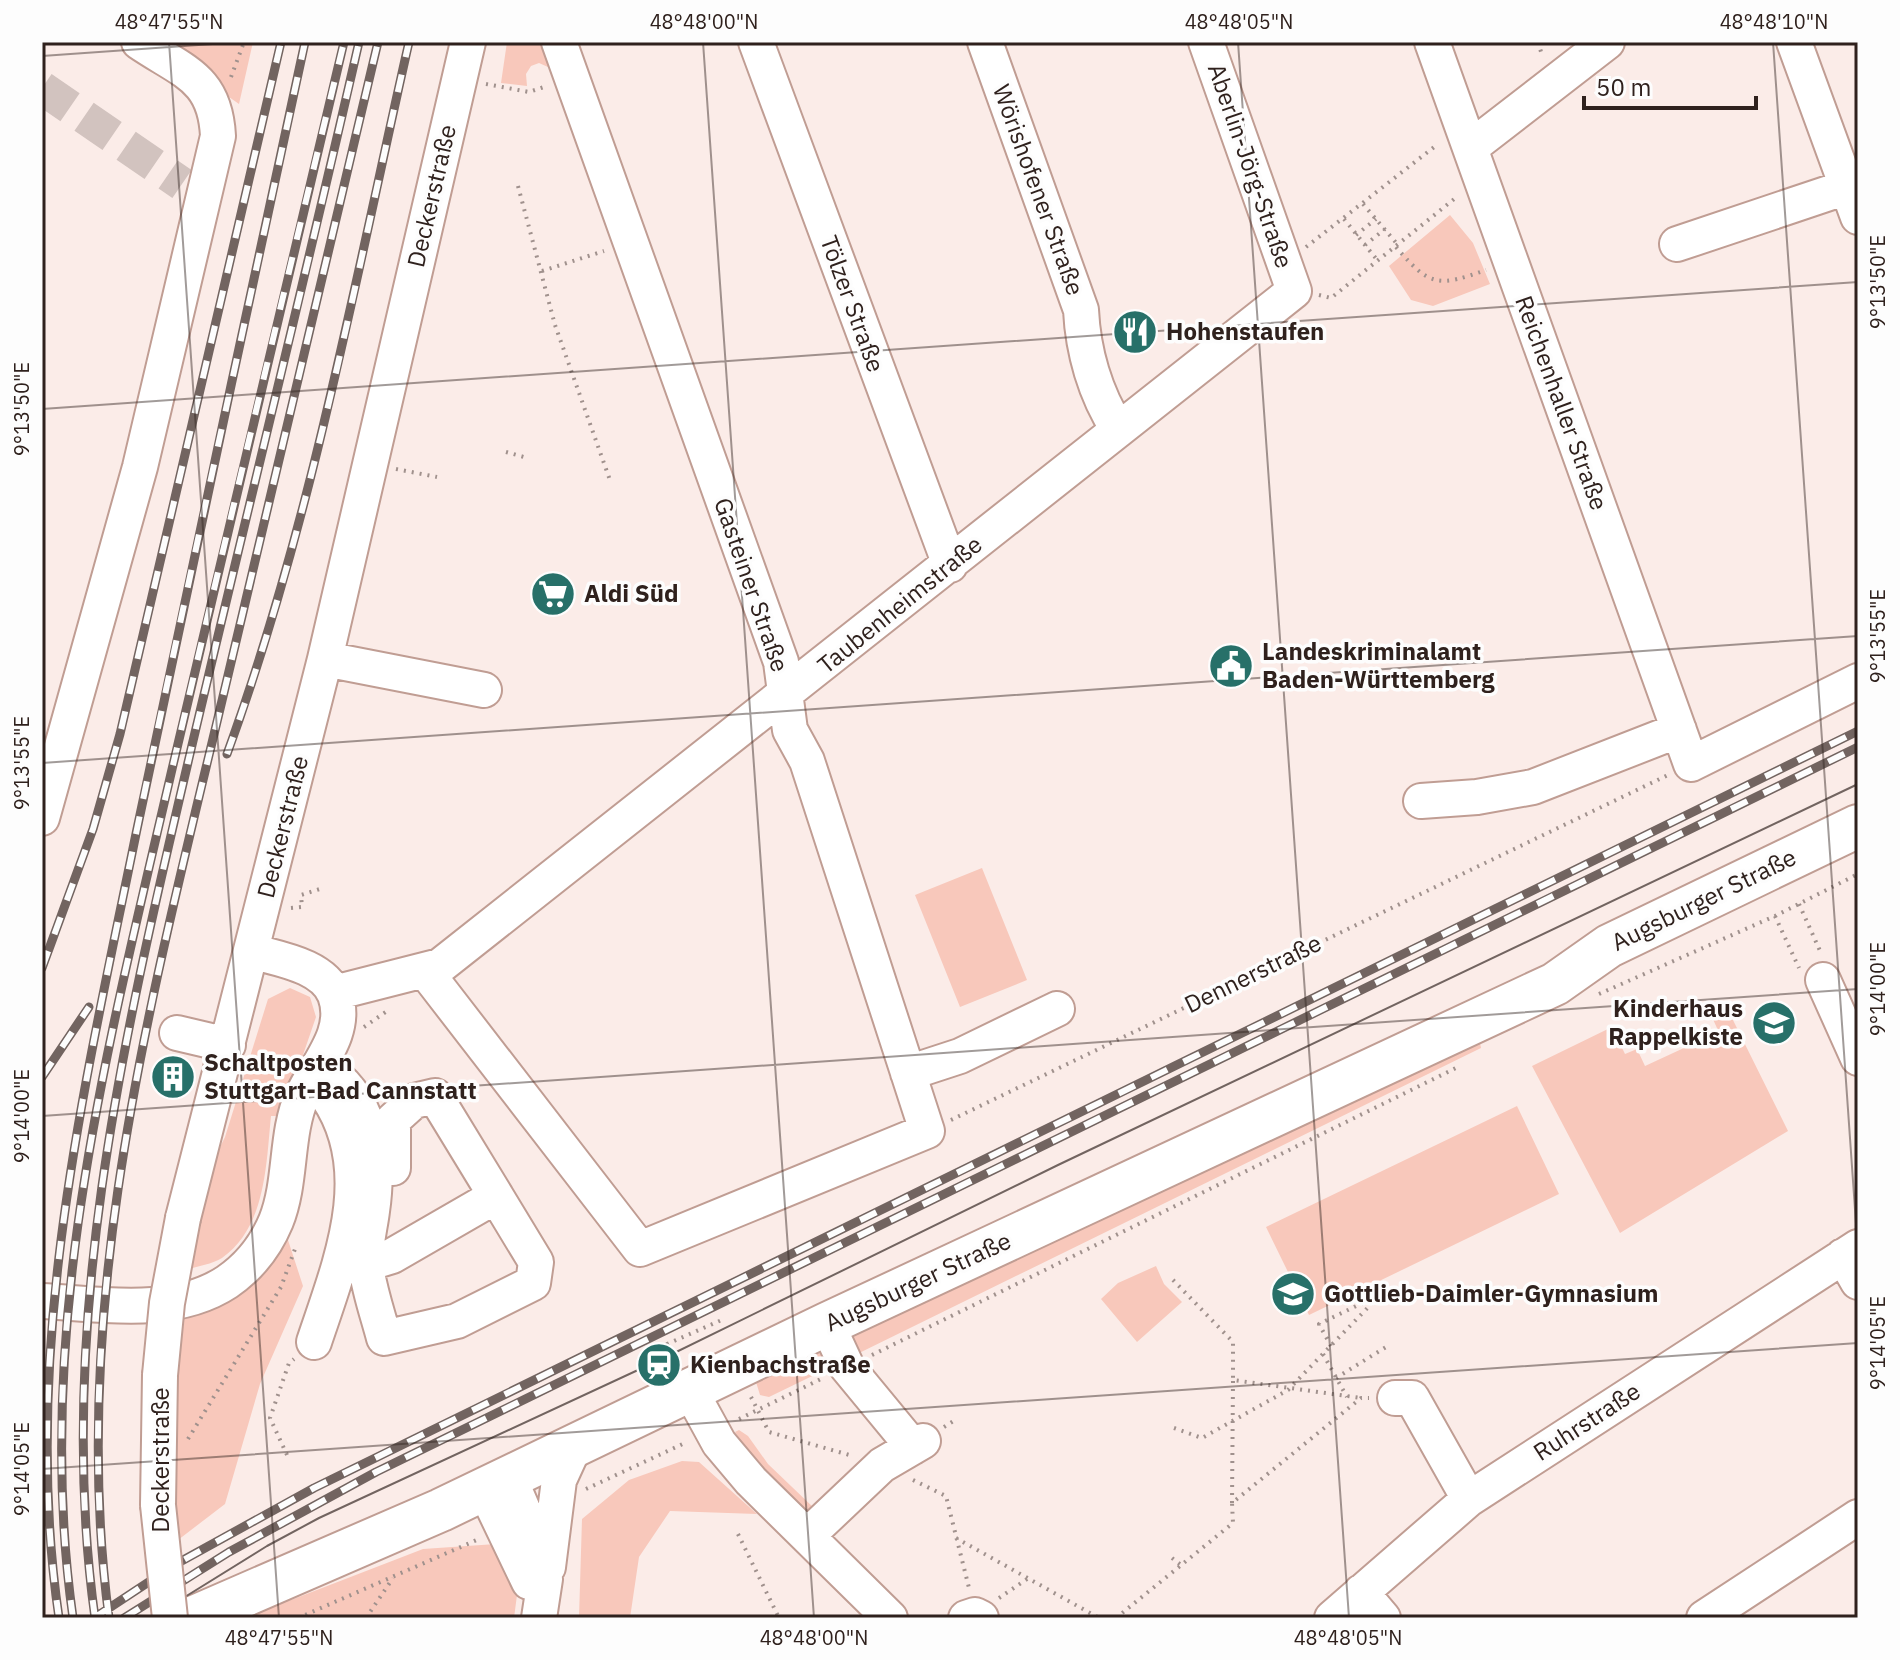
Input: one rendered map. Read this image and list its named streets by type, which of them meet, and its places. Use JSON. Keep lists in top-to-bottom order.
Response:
{
  "streets": {
    "main road": ["Augsburger Straße"],
    "street": [
      "Aberlin-Jörg-Straße",
      "Wörishofener Straße",
      "Deckerstraße",
      "Tölzer Straße",
      "Reichenhaller Straße",
      "Gasteiner Straße",
      "Taubenheimstraße",
      "Ruhrstraße"
    ],
    "path": ["Dennerstraße"]
  },
  "crossings": [
    ["Aberlin-Jörg-Straße", "Taubenheimstraße"],
    ["Wörishofener Straße", "Taubenheimstraße"],
    ["Tölzer Straße", "Taubenheimstraße"],
    ["Reichenhaller Straße", "Dennerstraße"],
    ["Gasteiner Straße", "Taubenheimstraße"],
    ["Gasteiner Straße", "Dennerstraße"]
  ],
  "places": {
    "restaurant": ["Hohenstaufen"],
    "supermarket": ["Aldi Süd"],
    "public building": ["Landeskriminalamt Baden-Württemberg"],
    "school or university": ["Kinderhaus Rappelkiste", "Gottlieb-Daimler-Gymnasium"],
    "building": ["Schaltposten Stuttgart-Bad Cannstatt"],
    "station": ["Kienbachstraße"]
  },
  "scale_bar": "50 m",
  "coordinates": [
    "48°47'55\"N",
    "48°48'00\"N",
    "48°48'05\"N",
    "48°48'10\"N",
    "9°13'50\"E",
    "9°13'55\"E",
    "9°14'00\"E",
    "9°14'05\"E"
  ]
}
